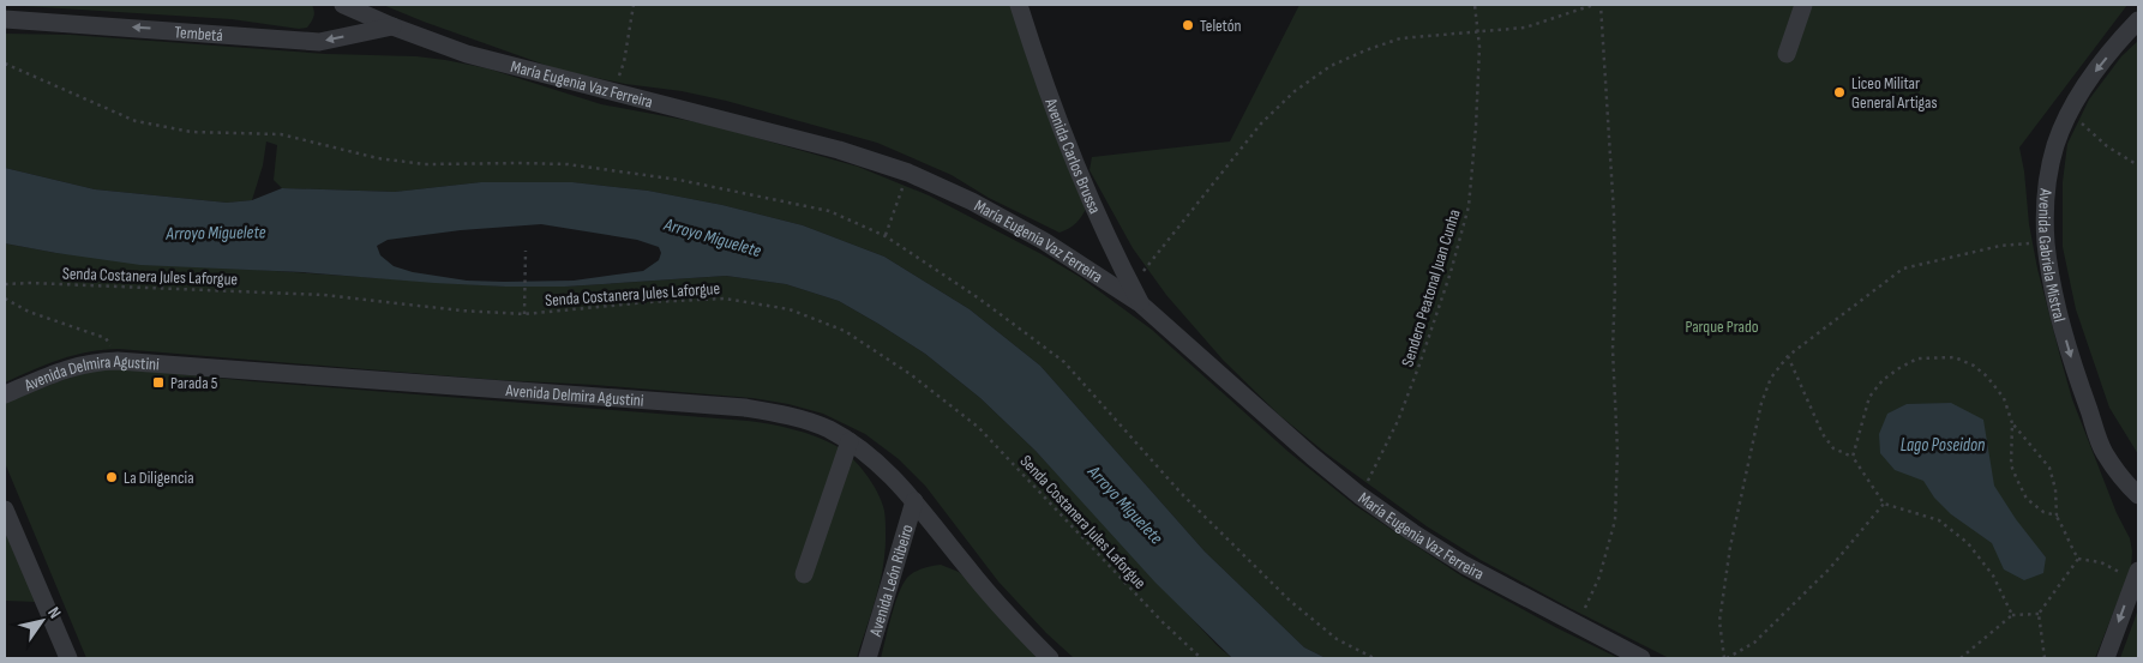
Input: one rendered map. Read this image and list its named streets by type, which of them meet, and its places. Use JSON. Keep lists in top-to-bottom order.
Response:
{
  "streets": {
    "street": [
      "Tembetá",
      "María Eugenia Vaz Ferreira",
      "Avenida Carlos Brussa",
      "Avenida Gabriela Mistral",
      "Avenida Delmira Agustini",
      "Avenida León Ribeiro"
    ],
    "path": ["Senda Costanera Jules Laforgue", "Sendero Peatonal Juan Cunha"]
  },
  "crossings": [
    ["Tembetá", "María Eugenia Vaz Ferreira"],
    ["María Eugenia Vaz Ferreira", "Avenida Carlos Brussa"],
    ["María Eugenia Vaz Ferreira", "Sendero Peatonal Juan Cunha"],
    ["Avenida Delmira Agustini", "Avenida León Ribeiro"]
  ],
  "one_way": ["Tembetá", "Avenida Gabriela Mistral"],
  "water": ["Arroyo Miguelete", "Lago Poseidon"],
  "parks": ["Parque Prado"],
  "places": {
    "other": ["Teletón", "Liceo Militar General Artigas", "La Diligencia"],
    "transit": ["Parada 5"]
  },
  "north": "top right"
}
